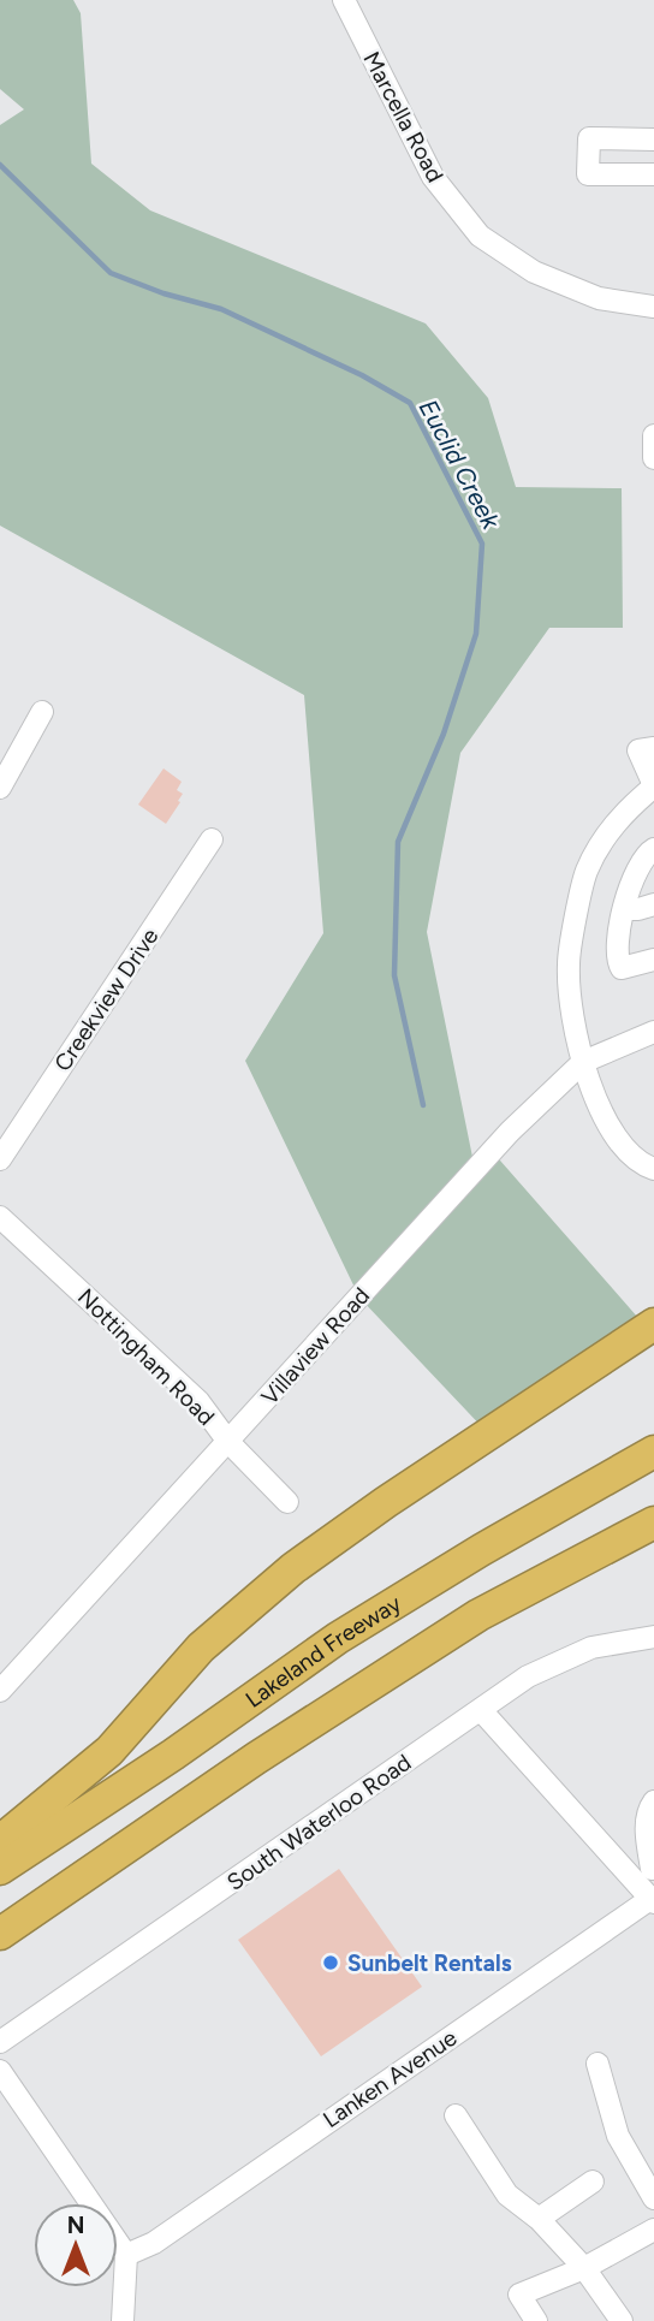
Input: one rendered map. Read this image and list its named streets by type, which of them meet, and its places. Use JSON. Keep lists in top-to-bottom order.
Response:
{
  "streets": {
    "highway": ["Lakeland Freeway"],
    "street": [
      "Marcella Road",
      "Creekview Drive",
      "Villaview Road",
      "Nottingham Road",
      "South Waterloo Road",
      "Lanken Avenue"
    ]
  },
  "crossings": [
    ["Villaview Road", "Nottingham Road"]
  ],
  "water": ["Euclid Creek"],
  "places": ["Sunbelt Rentals"],
  "north": "top"
}
